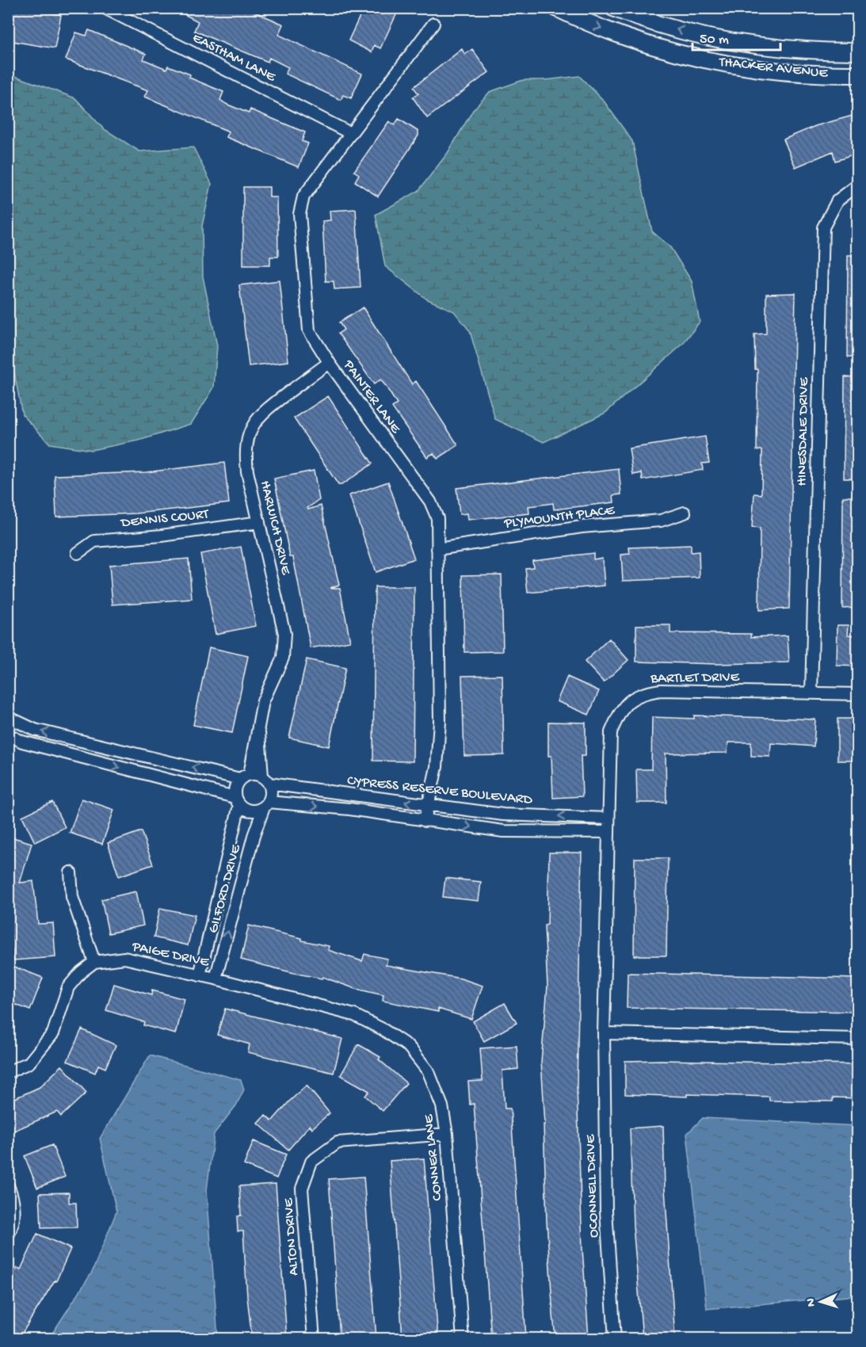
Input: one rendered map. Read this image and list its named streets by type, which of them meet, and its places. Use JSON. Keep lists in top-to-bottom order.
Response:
{
  "streets": {
    "street": [
      "EASTHAM LANE",
      "THACKER AVENUE",
      "PAINTER LANE",
      "HINESDALE DRIVE",
      "PLYMOUNTH PLACE",
      "DENNIS COURT",
      "HARWICH DRIVE",
      "BARTLET DRIVE",
      "CYPRESS RESERVE BOULEVARD",
      "GILFORD DRIVE",
      "PAIGE DRIVE",
      "CONNER LANE",
      "OCONNELL DRIVE",
      "ALTON DRIVE"
    ]
  },
  "crossings": [
    ["EASTHAM LANE", "PAINTER LANE"],
    ["PAINTER LANE", "PLYMOUNTH PLACE"],
    ["PAINTER LANE", "HARWICH DRIVE"],
    ["PAINTER LANE", "CYPRESS RESERVE BOULEVARD"],
    ["HINESDALE DRIVE", "BARTLET DRIVE"],
    ["DENNIS COURT", "HARWICH DRIVE"],
    ["HARWICH DRIVE", "CYPRESS RESERVE BOULEVARD"],
    ["HARWICH DRIVE", "GILFORD DRIVE"],
    ["BARTLET DRIVE", "CYPRESS RESERVE BOULEVARD"],
    ["BARTLET DRIVE", "OCONNELL DRIVE"],
    ["CYPRESS RESERVE BOULEVARD", "GILFORD DRIVE"],
    ["CYPRESS RESERVE BOULEVARD", "OCONNELL DRIVE"],
    ["GILFORD DRIVE", "PAIGE DRIVE"],
    ["GILFORD DRIVE", "CONNER LANE"],
    ["PAIGE DRIVE", "CONNER LANE"],
    ["CONNER LANE", "ALTON DRIVE"]
  ],
  "scale_bar": "50 m",
  "north": "left"
}
